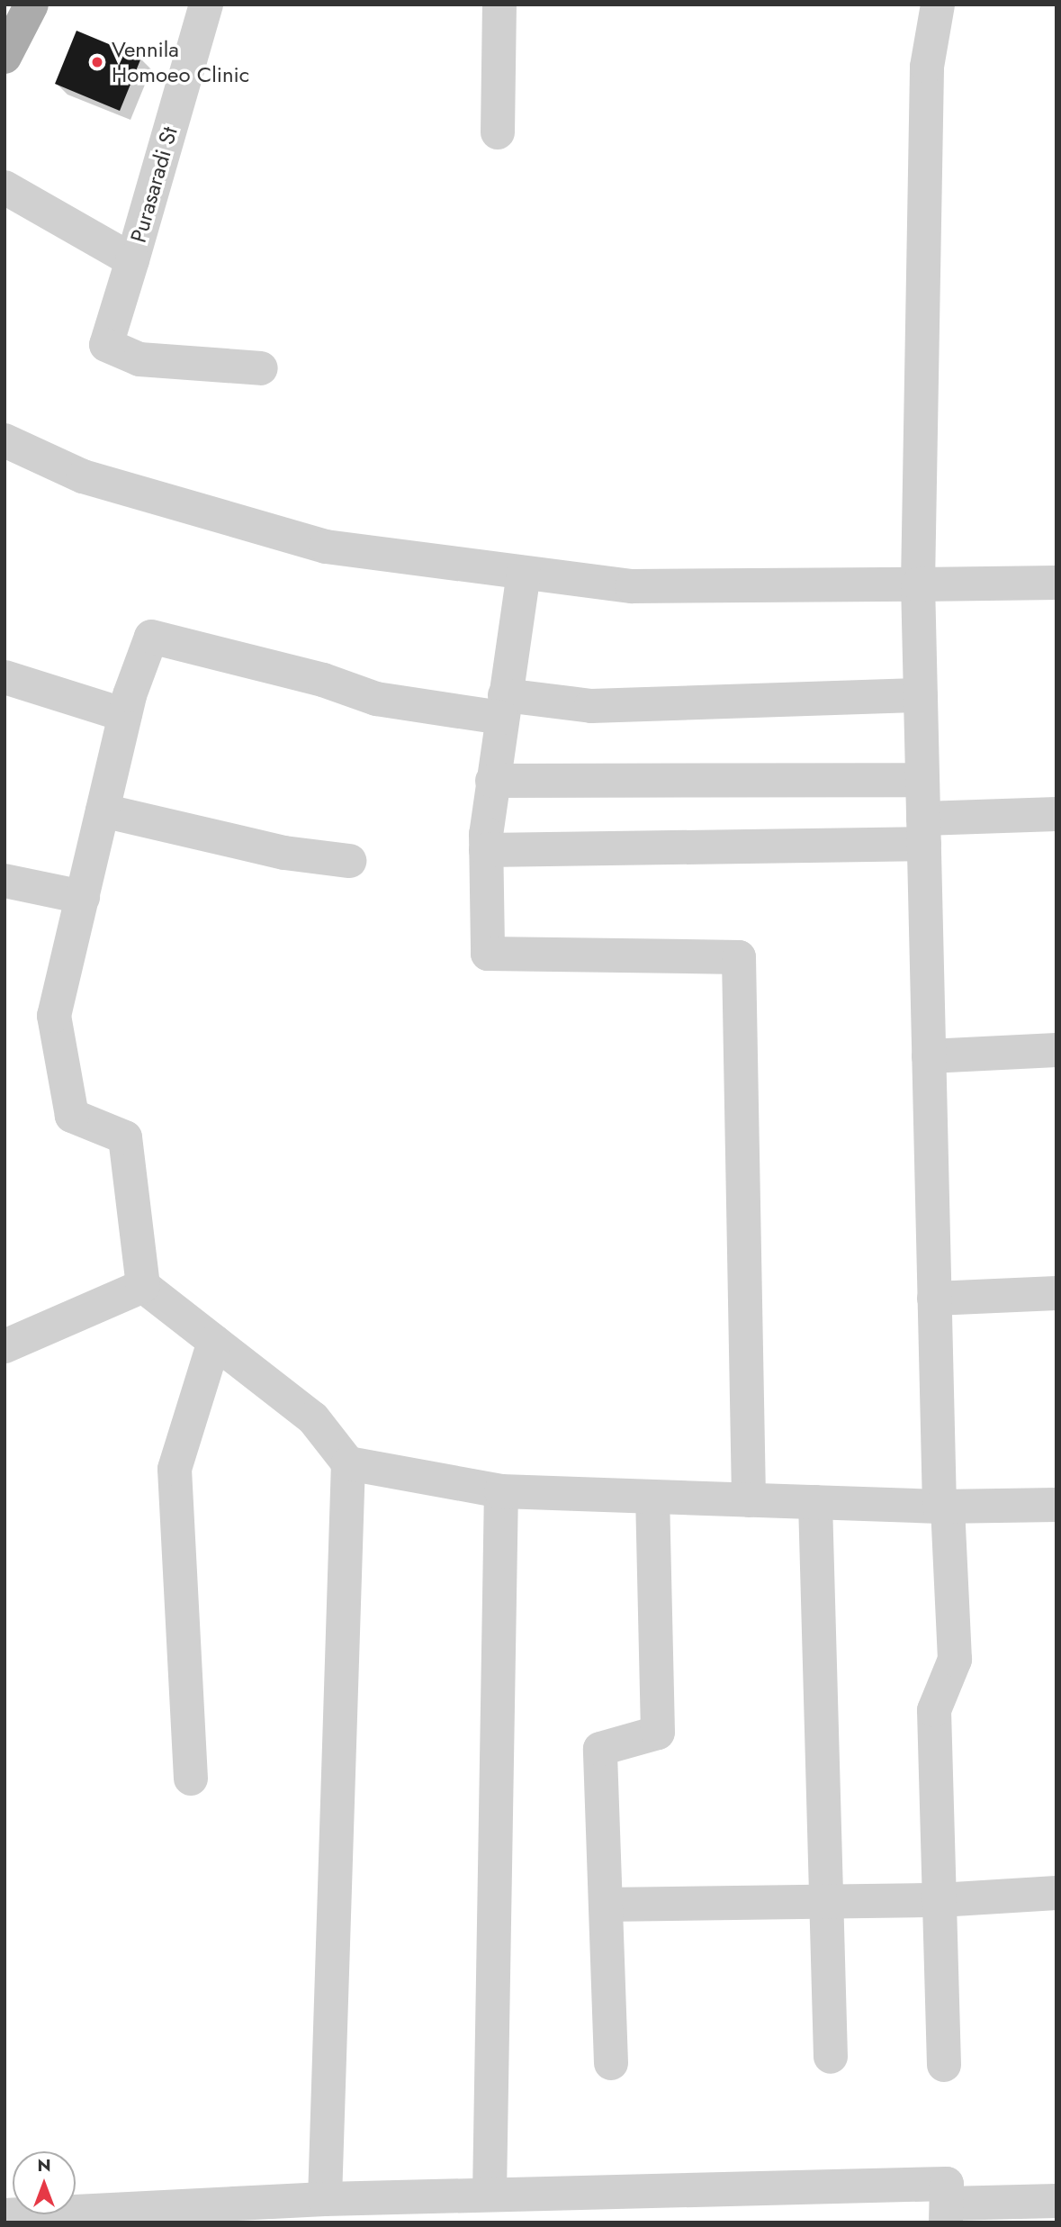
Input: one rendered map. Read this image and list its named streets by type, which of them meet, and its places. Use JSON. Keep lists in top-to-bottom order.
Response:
{
  "streets": {
    "street": ["Purasaradi St"]
  },
  "places": ["Vennila Homoeo Clinic"],
  "north": "top"
}
